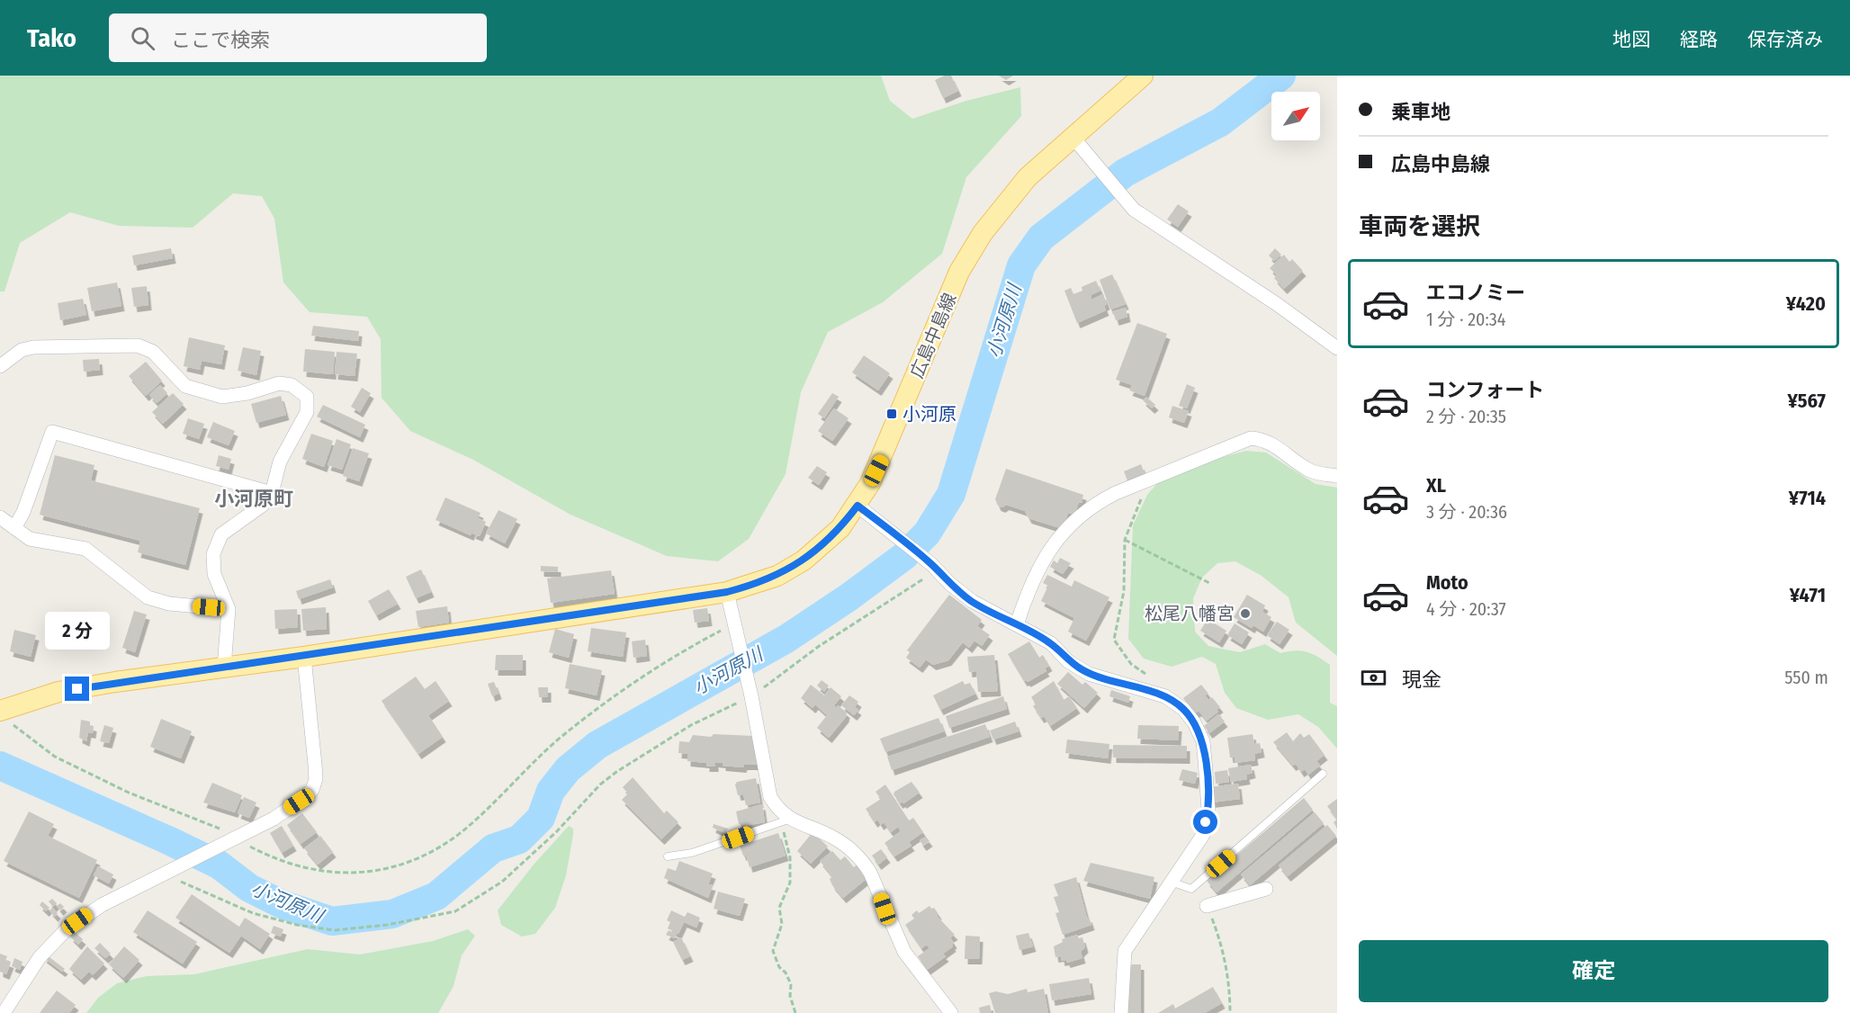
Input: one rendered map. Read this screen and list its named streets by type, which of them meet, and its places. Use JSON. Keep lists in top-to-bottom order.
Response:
{
  "streets": {
    "main road": ["広島中島線"]
  },
  "districts": ["小河原町"],
  "water": ["小河原川"],
  "places": {
    "transit": ["小河原"],
    "other": ["松尾八幡宮"]
  },
  "north": "top right",
  "page": {
    "header": "Tako",
    "search": "ここで検索",
    "nav": ["地図", "経路", "保存済み"],
    "banner": ["乗車地", "広島中島線"],
    "heading": "車両を選択",
    "list": [
      {
        "name": "エコノミー",
        "note": "1 分 · 20:34",
        "value": "¥420"
      },
      {
        "name": "コンフォート",
        "note": "2 分 · 20:35",
        "value": "¥567"
      },
      {
        "name": "XL",
        "note": "3 分 · 20:36",
        "value": "¥714"
      },
      {
        "name": "Moto",
        "note": "4 分 · 20:37",
        "value": "¥471"
      }
    ],
    "bubble": "2 分",
    "pay": ["現金", "550 m"],
    "buttons": "確定"
  }
}
